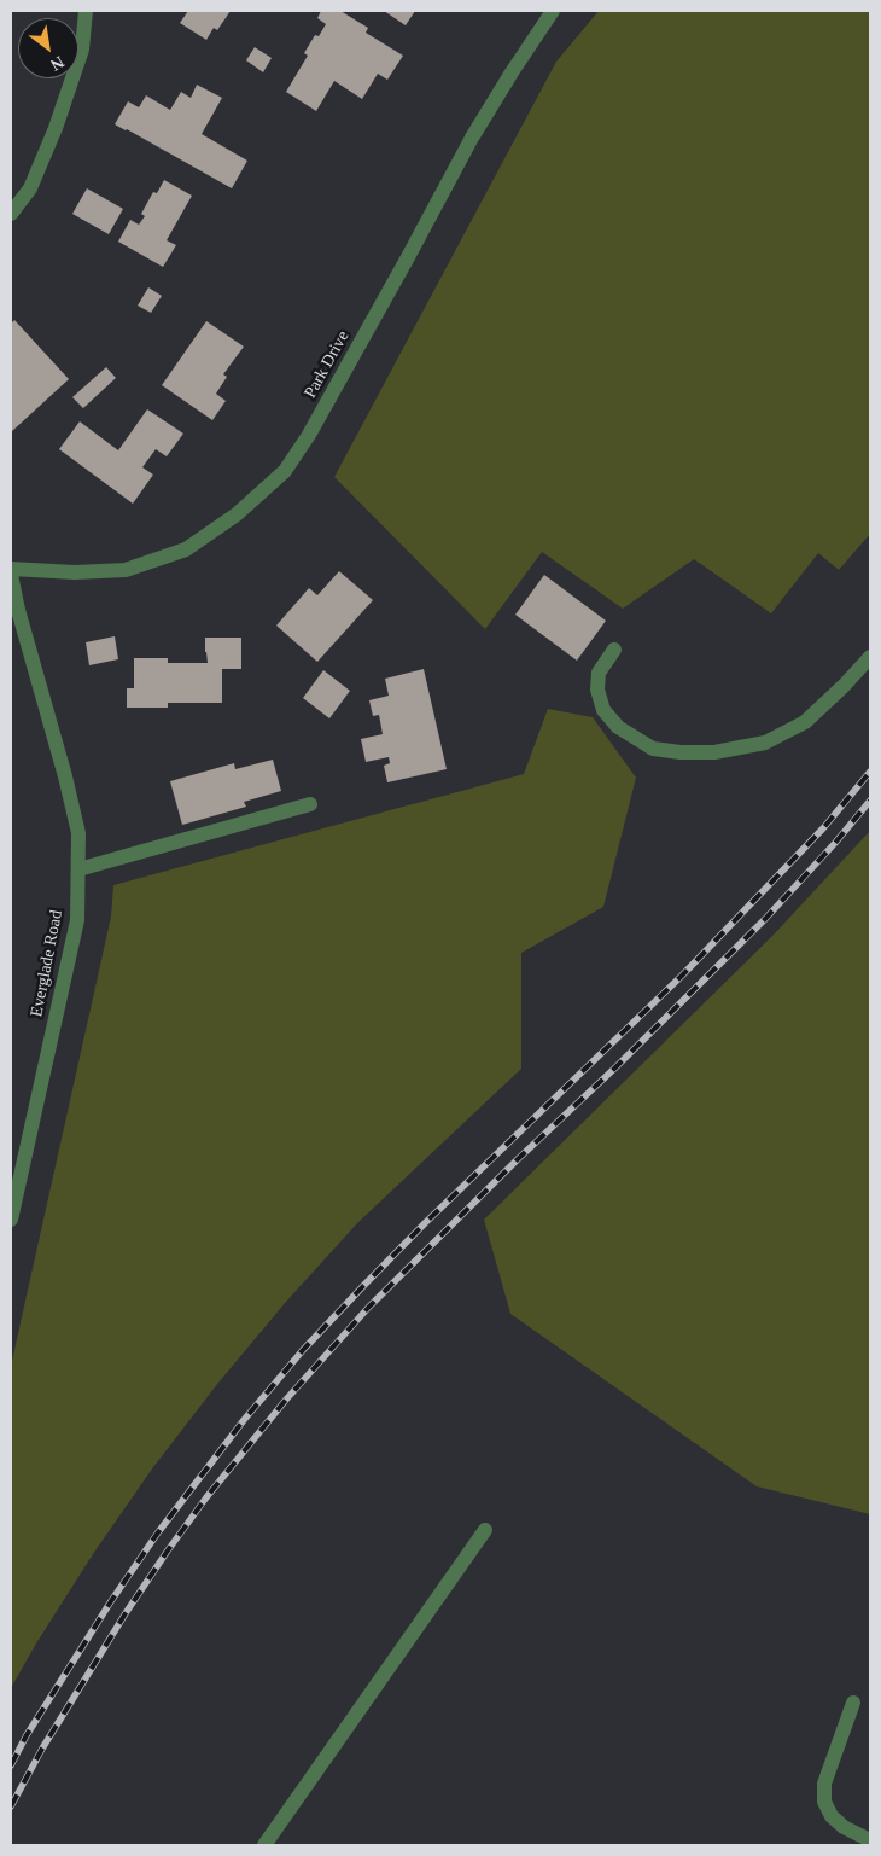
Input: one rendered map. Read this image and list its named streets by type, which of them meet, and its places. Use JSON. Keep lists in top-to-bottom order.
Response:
{
  "streets": {
    "street": ["Park Drive", "Everglade Road"]
  },
  "north": "bottom right"
}
